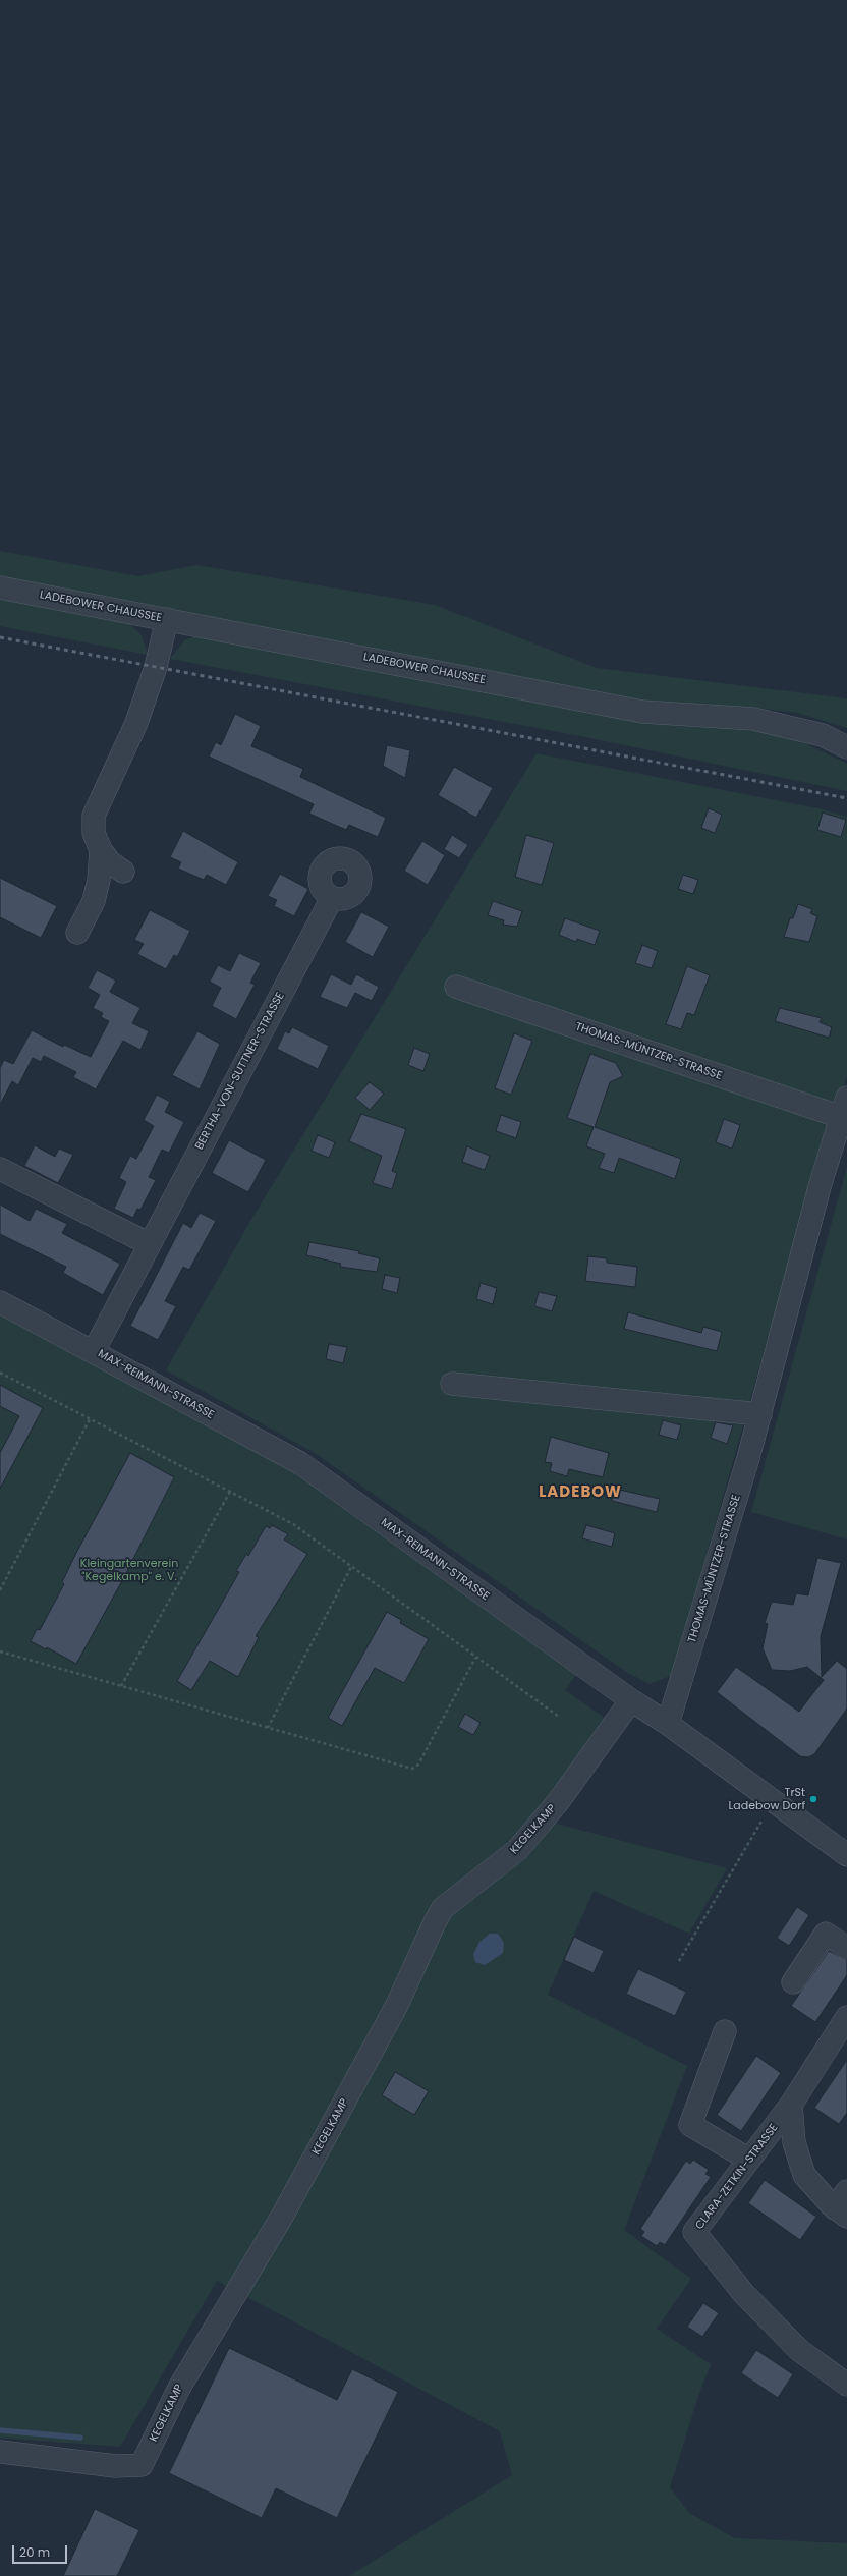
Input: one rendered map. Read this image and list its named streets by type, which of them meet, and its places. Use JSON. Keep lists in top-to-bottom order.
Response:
{
  "streets": {
    "street": [
      "LADEBOWER CHAUSSEE",
      "THOMAS-MÜNTZER-STRASSE",
      "BERTHA-VON-SUTTNER-STRASSE",
      "MAX-REIMANN-STRASSE",
      "KEGELKAMP",
      "CLARA-ZETKIN-STRASSE"
    ]
  },
  "crossings": [
    ["THOMAS-MÜNTZER-STRASSE", "MAX-REIMANN-STRASSE"],
    ["BERTHA-VON-SUTTNER-STRASSE", "MAX-REIMANN-STRASSE"],
    ["MAX-REIMANN-STRASSE", "KEGELKAMP"]
  ],
  "districts": ["LADEBOW"],
  "parks": ["Kleingartenverein \"Kegelkamp\" e. V."],
  "places": ["TrSt Ladebow Dorf"],
  "scale_bar": "20 m"
}
